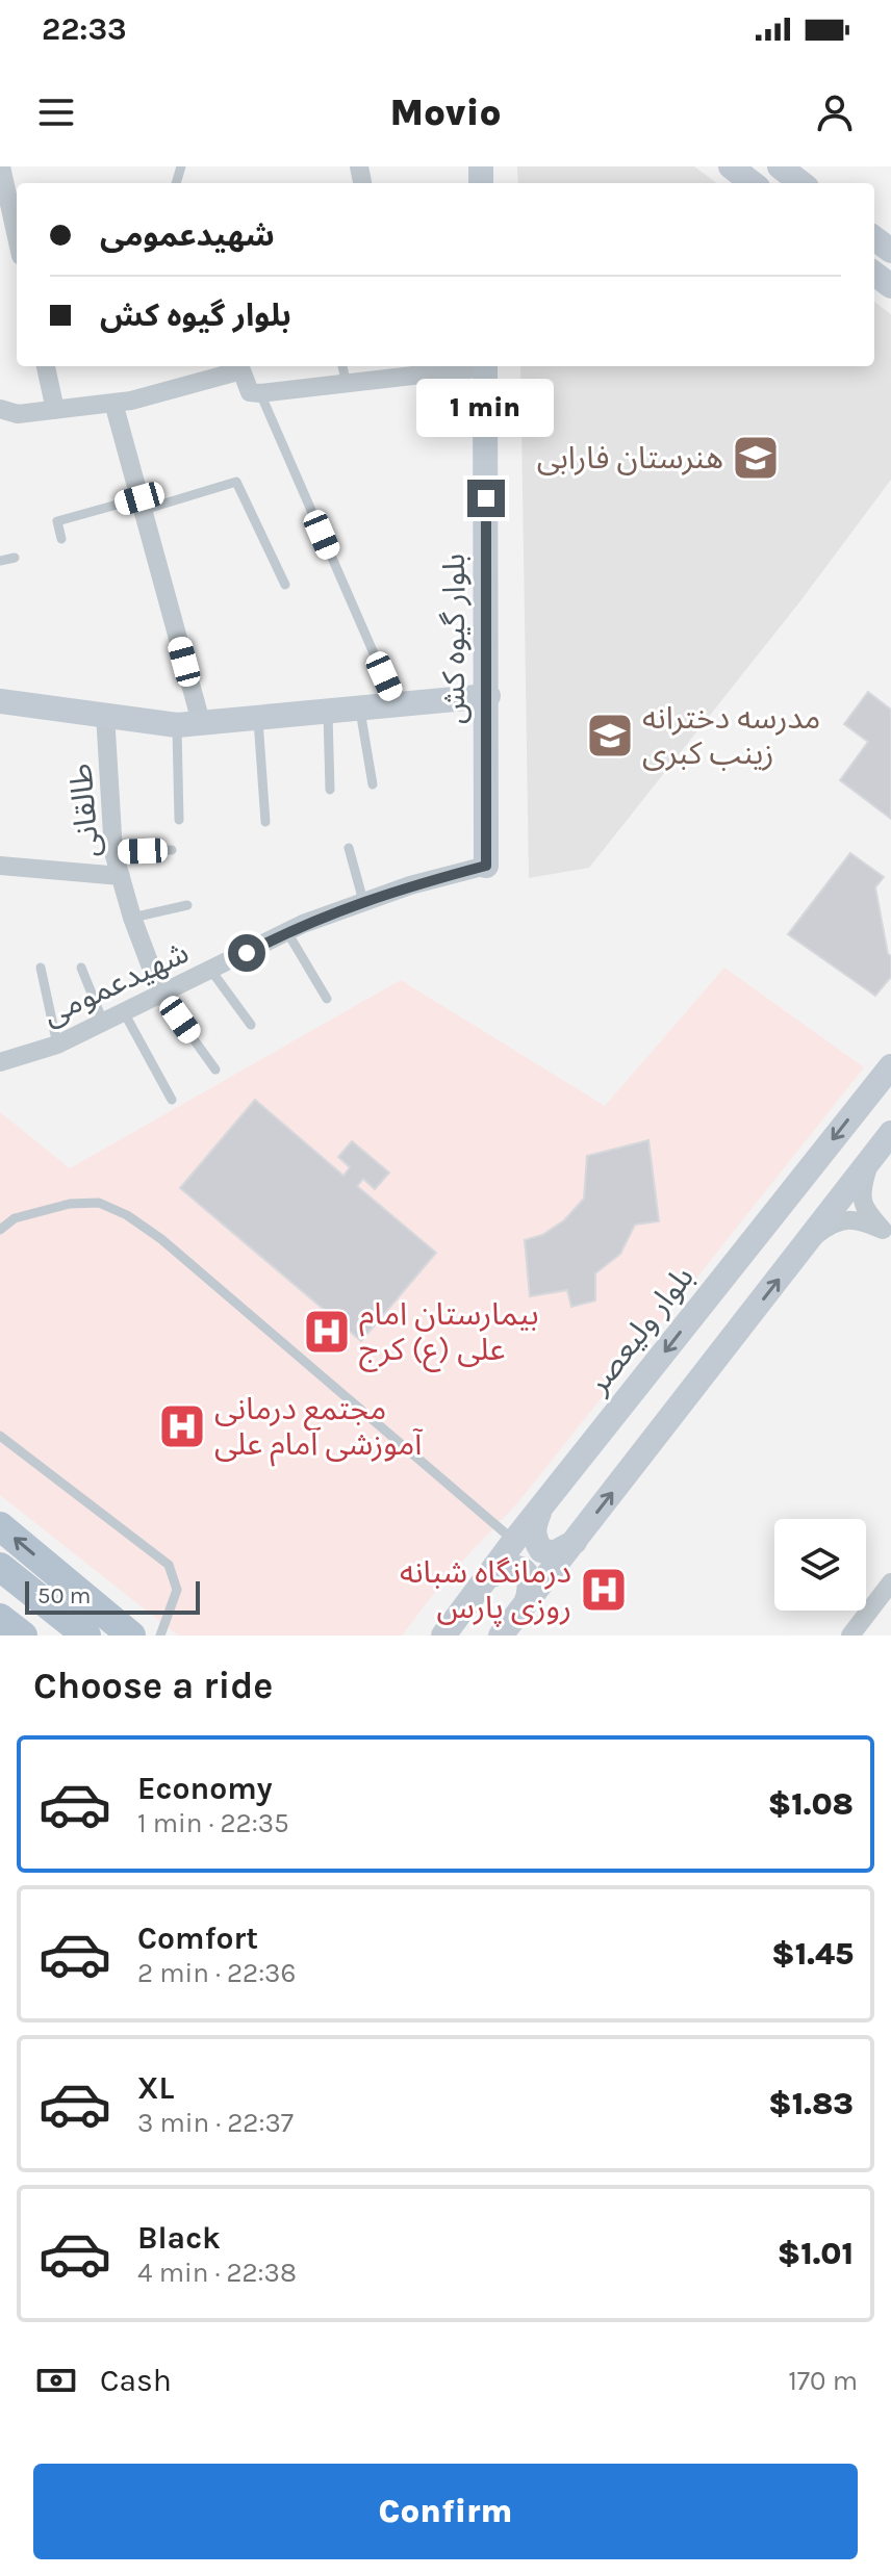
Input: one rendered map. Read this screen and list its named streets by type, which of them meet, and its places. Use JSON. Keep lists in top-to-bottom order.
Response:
{
  "streets": {
    "street": [
      "بلوار گیوه کش",
      "طالقانی",
      "شهیدعمومی",
      "بلوار ولیعصر"
    ]
  },
  "crossings": [
    ["بلوار گیوه کش", "شهیدعمومی"],
    ["طالقانی", "شهیدعمومی"]
  ],
  "places": {
    "school or university": ["هنرستان فارابی", "مدرسه دخترانه زینب کبری"],
    "hospital": ["بیمارستان امام علی (ع) کرج", "مجتمع درمانی آموزشی امام علی", "درمانگاه شبانه روزی پارس"]
  },
  "scale_bar": "50 m",
  "page": {
    "status": "22:33",
    "header": "Movio",
    "banner": ["شهیدعمومی", "بلوار گیوه کش"],
    "bubble": "1 min",
    "scale": "50 m",
    "heading": "Choose a ride",
    "list": [
      {
        "name": "Economy",
        "note": "1 min · 22:35",
        "value": "$1.08"
      },
      {
        "name": "Comfort",
        "note": "2 min · 22:36",
        "value": "$1.45"
      },
      {
        "name": "XL",
        "note": "3 min · 22:37",
        "value": "$1.83"
      },
      {
        "name": "Black",
        "note": "4 min · 22:38",
        "value": "$1.01"
      }
    ],
    "pay": ["Cash", "170 m"],
    "buttons": "Confirm"
  }
}
